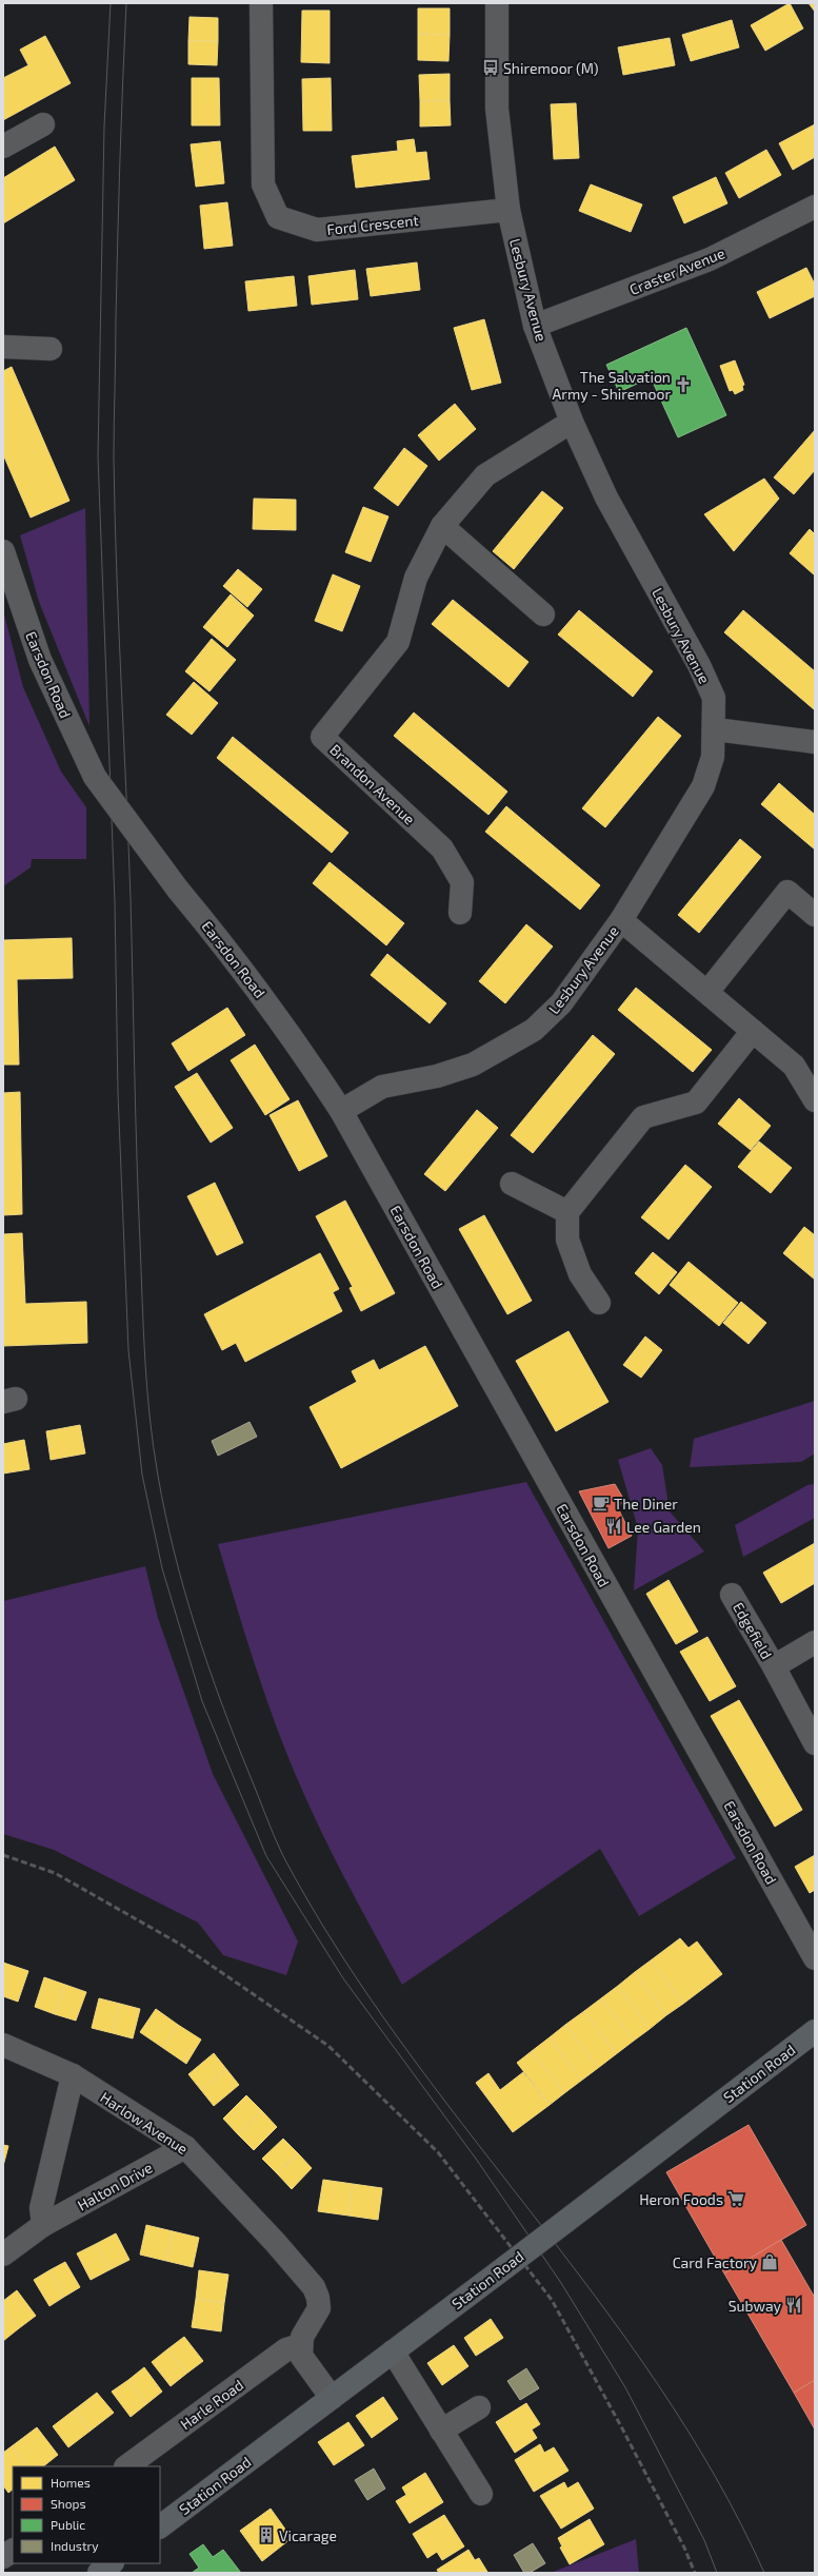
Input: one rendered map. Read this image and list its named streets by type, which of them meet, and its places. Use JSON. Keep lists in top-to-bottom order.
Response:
{
  "streets": {
    "main road": ["Station Road"],
    "street": [
      "Ford Crescent",
      "Craster Avenue",
      "Lesbury Avenue",
      "Earsdon Road",
      "Brandon Avenue",
      "Edgefield",
      "Harlow Avenue",
      "Halton Drive",
      "Harle Road"
    ]
  },
  "crossings": [
    ["Ford Crescent", "Lesbury Avenue"],
    ["Craster Avenue", "Lesbury Avenue"],
    ["Lesbury Avenue", "Earsdon Road"],
    ["Lesbury Avenue", "Brandon Avenue"],
    ["Harlow Avenue", "Halton Drive"],
    ["Harlow Avenue", "Harle Road"]
  ],
  "places": {
    "bus stop": ["Shiremoor (M)"],
    "church": ["The Salvation Army - Shiremoor"],
    "cafe": ["The Diner"],
    "restaurant": ["Lee Garden", "Subway"],
    "supermarket": ["Heron Foods"],
    "shop": ["Card Factory"],
    "building": ["Vicarage"]
  },
  "legend": [
    "Homes",
    "Shops",
    "Public",
    "Industry"
  ]
}
